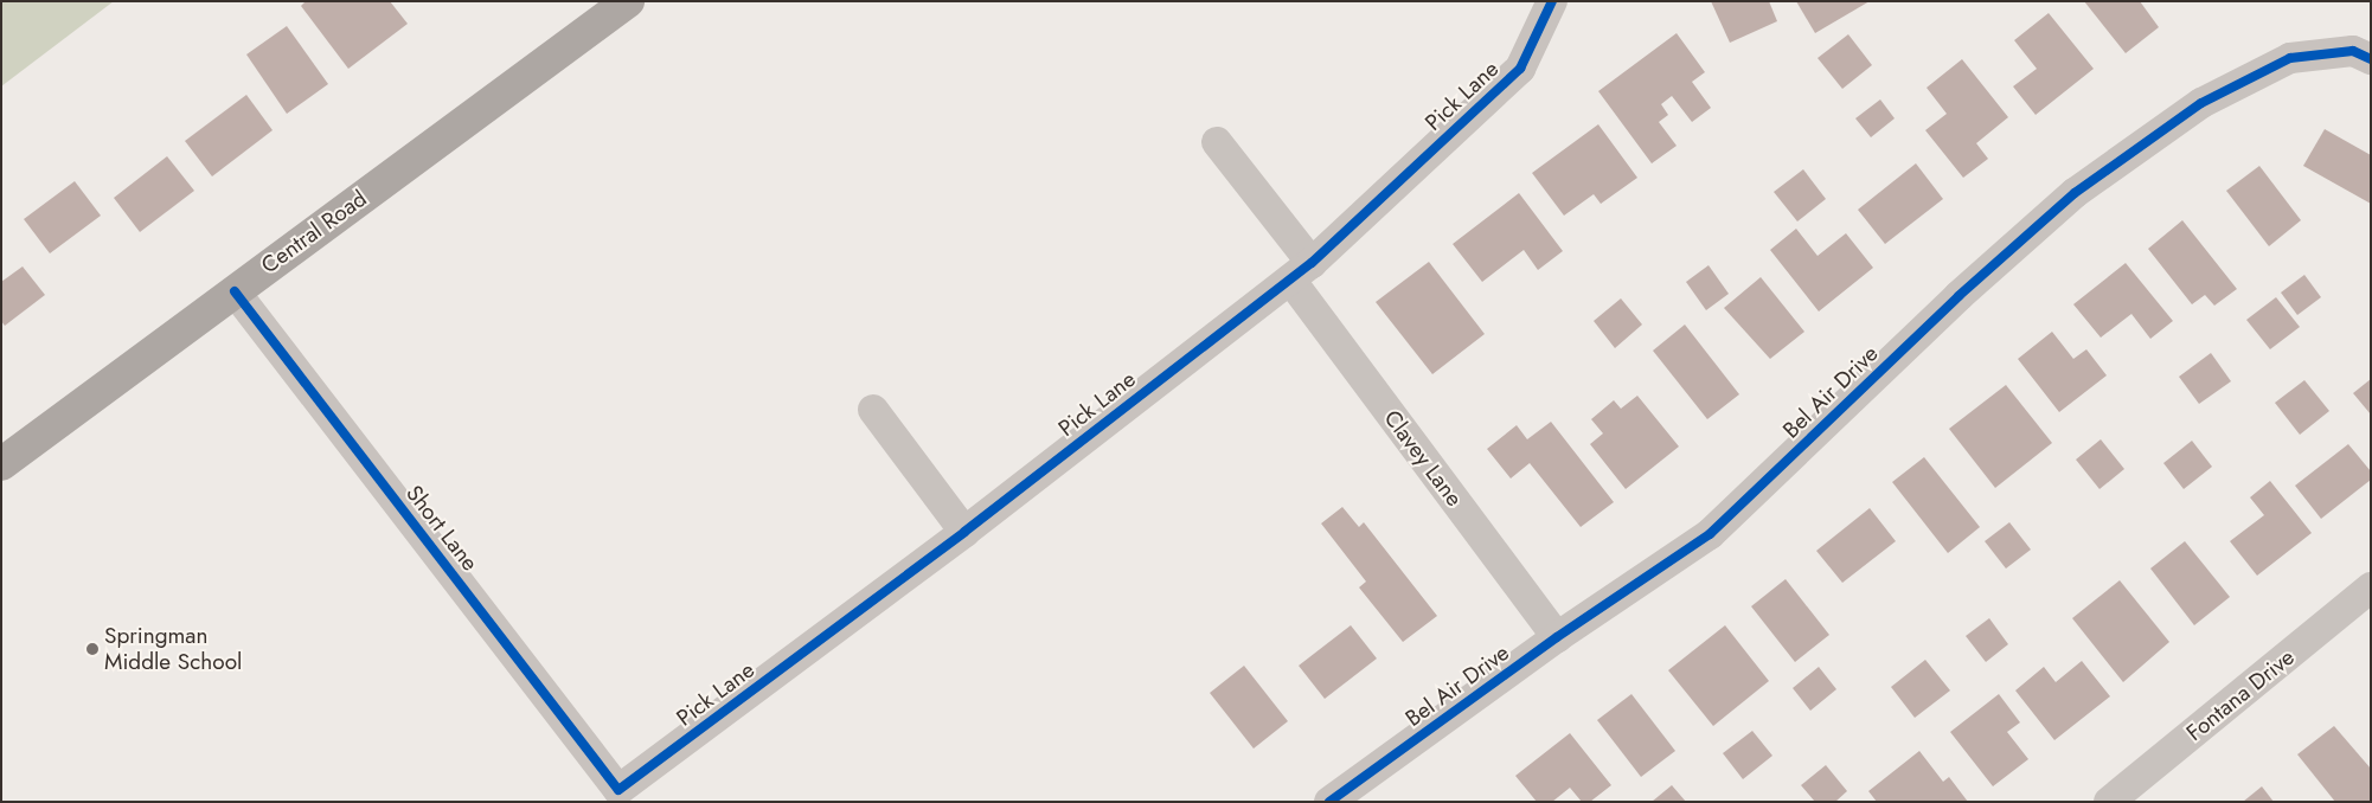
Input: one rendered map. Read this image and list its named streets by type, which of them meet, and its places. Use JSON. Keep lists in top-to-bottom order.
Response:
{
  "streets": {
    "main road": ["Central Road"],
    "street": [
      "Pick Lane",
      "Bel Air Drive",
      "Clavey Lane",
      "Short Lane",
      "Fontana Drive"
    ]
  },
  "crossings": [
    ["Pick Lane", "Clavey Lane"],
    ["Pick Lane", "Short Lane"],
    ["Central Road", "Short Lane"],
    ["Bel Air Drive", "Clavey Lane"]
  ],
  "places": ["Springman Middle School"]
}
